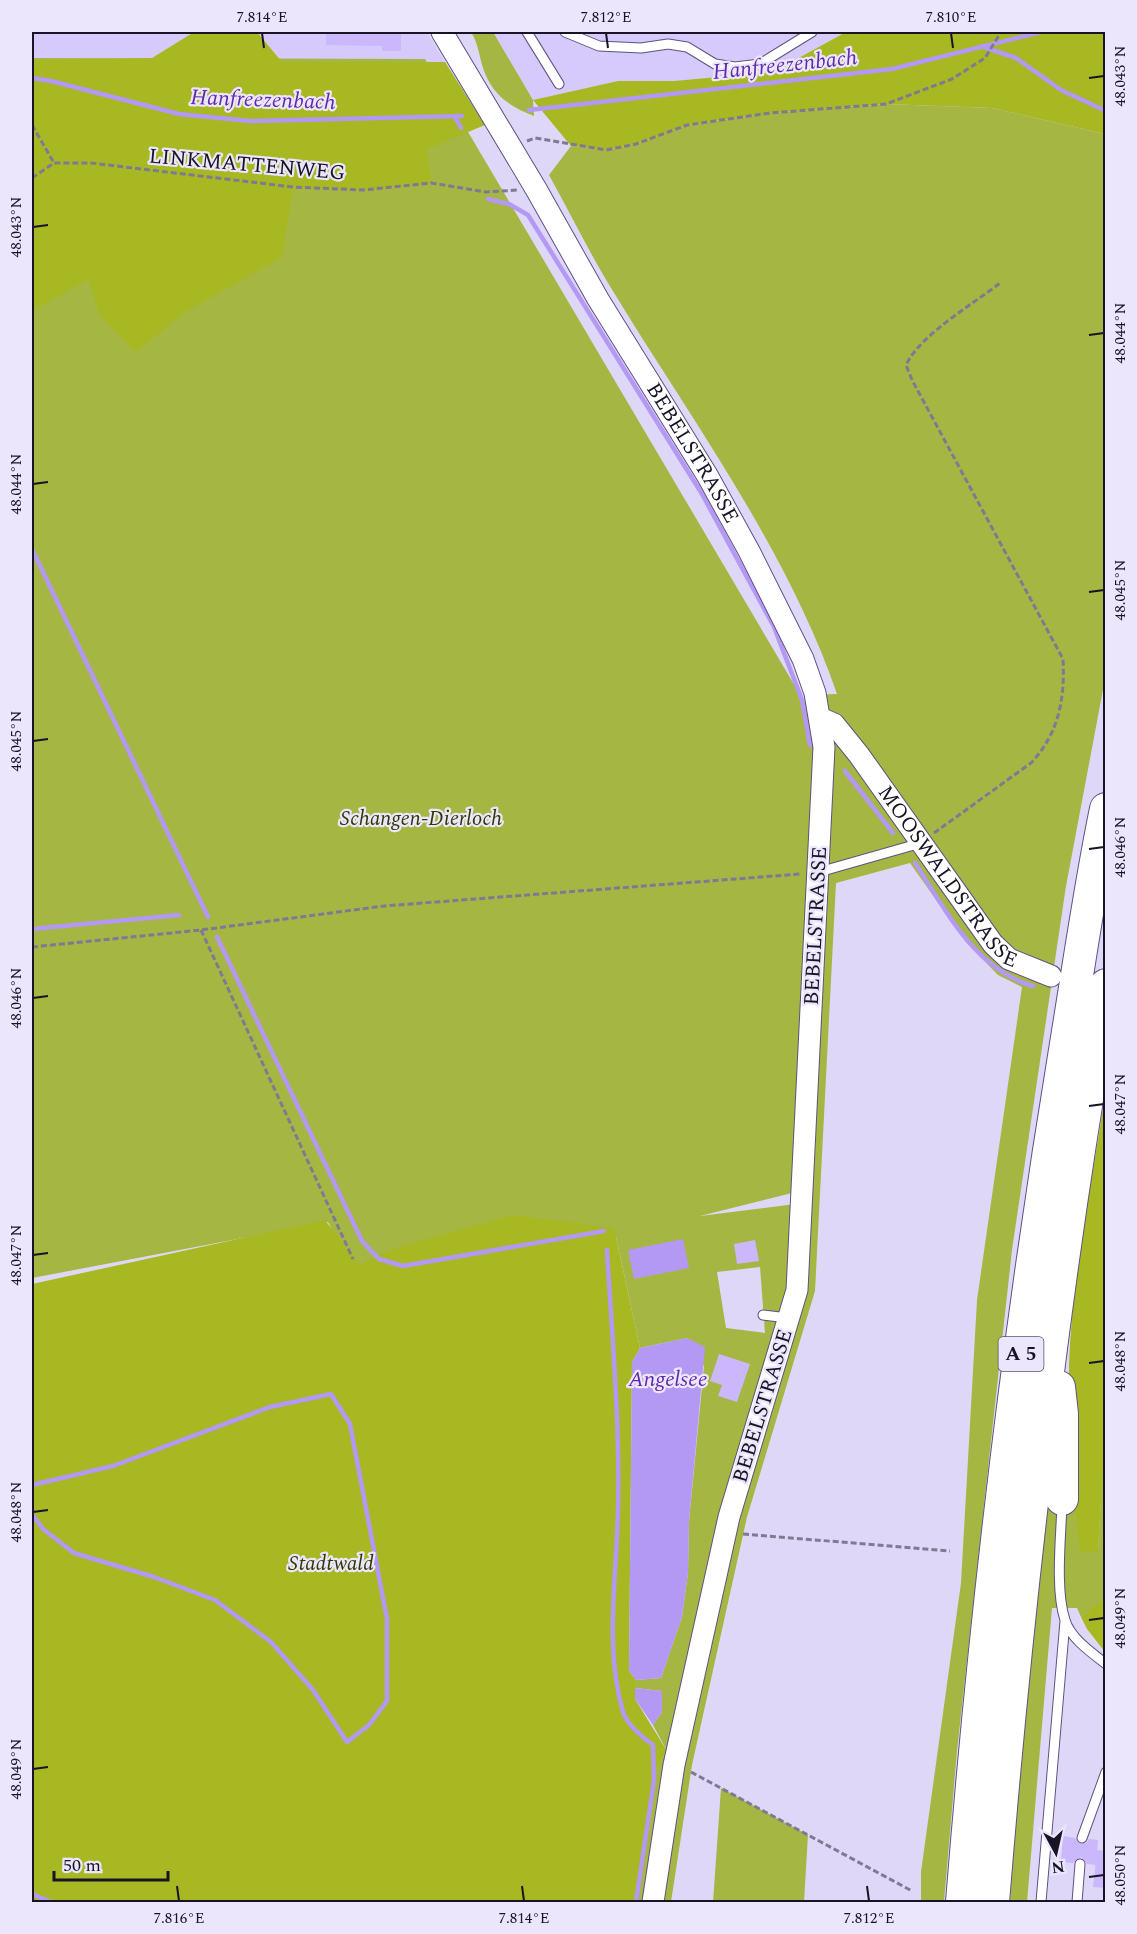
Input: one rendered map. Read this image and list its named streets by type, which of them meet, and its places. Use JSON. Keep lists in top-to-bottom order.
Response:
{
  "streets": {
    "highway": ["A 5"],
    "street": ["BEBELSTRASSE", "MOOSWALDSTRASSE"],
    "path": ["LINKMATTENWEG"]
  },
  "crossings": [
    ["LINKMATTENWEG", "BEBELSTRASSE"],
    ["BEBELSTRASSE", "MOOSWALDSTRASSE"]
  ],
  "water": ["Hanfreezenbach", "Angelsee"],
  "parks": ["Schangen-Dierloch", "Stadtwald"],
  "scale_bar": "50 m",
  "north": "bottom",
  "coordinates": [
    "7.814°E",
    "7.812°E",
    "7.810°E",
    "48.043°N",
    "48.044°N",
    "48.045°N",
    "48.046°N",
    "48.047°N",
    "48.048°N",
    "48.049°N",
    "48.050°N",
    "7.816°E"
  ]
}
